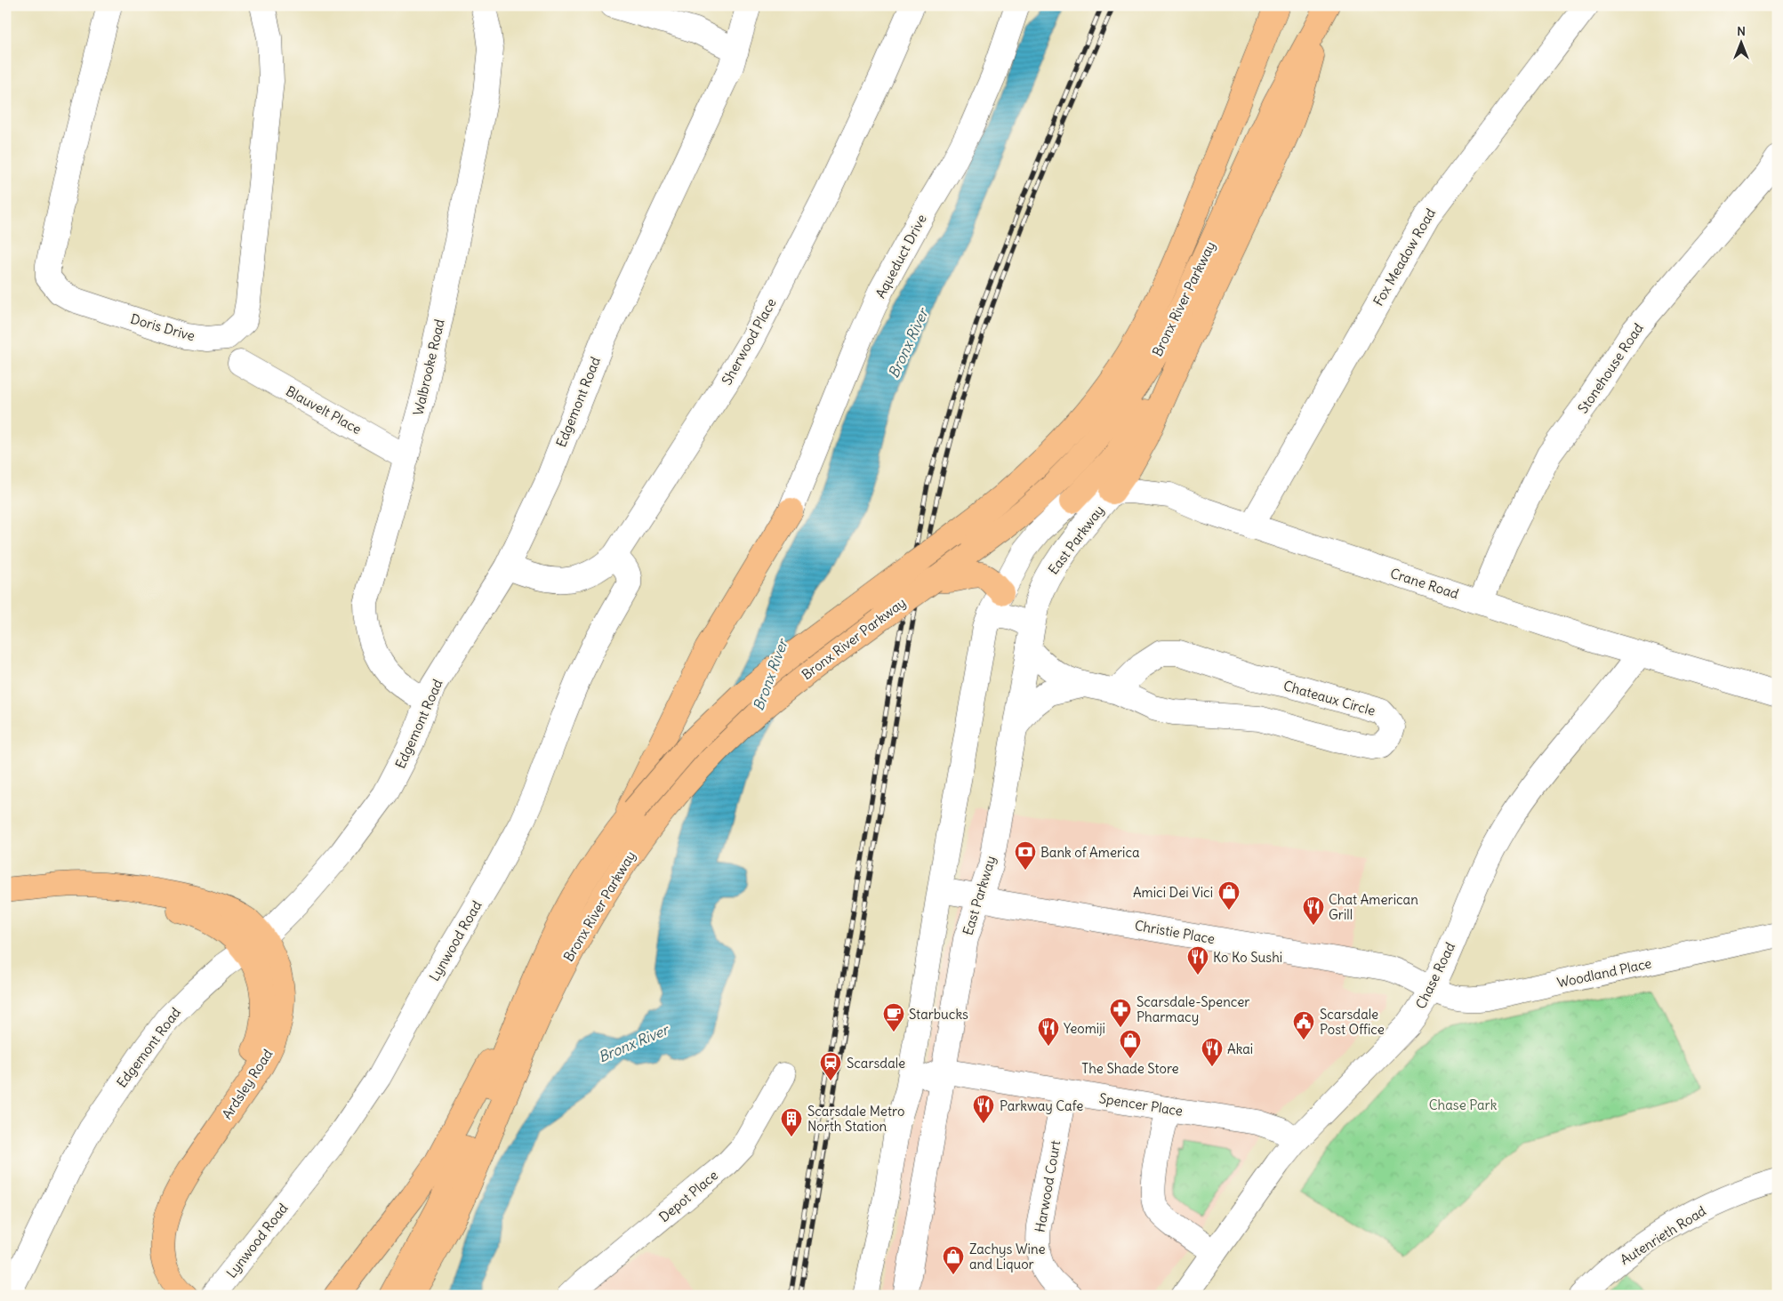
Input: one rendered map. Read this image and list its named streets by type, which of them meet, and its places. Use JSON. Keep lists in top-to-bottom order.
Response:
{
  "streets": {
    "main road": ["Bronx River Parkway", "Ardsley Road"],
    "street": [
      "Aqueduct Drive",
      "Fox Meadow Road",
      "Doris Drive",
      "Sherwood Place",
      "Walbrooke Road",
      "Stonehouse Road",
      "Edgemont Road",
      "Blauvelt Place",
      "East Parkway",
      "Crane Road",
      "Chateaux Circle",
      "Christie Place",
      "Lynwood Road",
      "Woodland Place",
      "Chase Road",
      "Spencer Place",
      "Harwood Court",
      "Depot Place",
      "Autenrieth Road"
    ]
  },
  "crossings": [
    ["Fox Meadow Road", "Crane Road"],
    ["Sherwood Place", "Edgemont Road"],
    ["Sherwood Place", "Lynwood Road"],
    ["Walbrooke Road", "Edgemont Road"],
    ["Walbrooke Road", "Blauvelt Place"],
    ["Stonehouse Road", "Crane Road"],
    ["Edgemont Road", "Ardsley Road"],
    ["East Parkway", "Crane Road"],
    ["East Parkway", "Chateaux Circle"],
    ["East Parkway", "Christie Place"],
    ["East Parkway", "Spencer Place"],
    ["Crane Road", "Chase Road"],
    ["Christie Place", "Woodland Place"],
    ["Christie Place", "Chase Road"],
    ["Woodland Place", "Chase Road"],
    ["Chase Road", "Spencer Place"],
    ["Spencer Place", "Harwood Court"]
  ],
  "water": ["Bronx River"],
  "parks": ["Chase Park"],
  "places": {
    "bank": ["Bank of America"],
    "shop": ["Amici Dei Vici", "The Shade Store", "Zachys Wine and Liquor"],
    "restaurant": [
      "Chat American Grill",
      "Ko Ko Sushi",
      "Yeomiji",
      "Akai",
      "Parkway Cafe"
    ],
    "pharmacy": ["Scarsdale-Spencer Pharmacy"],
    "cafe": ["Starbucks"],
    "public building": ["Scarsdale Post Office"],
    "station": ["Scarsdale"],
    "building": ["Scarsdale Metro North Station"]
  },
  "north": "top"
}
